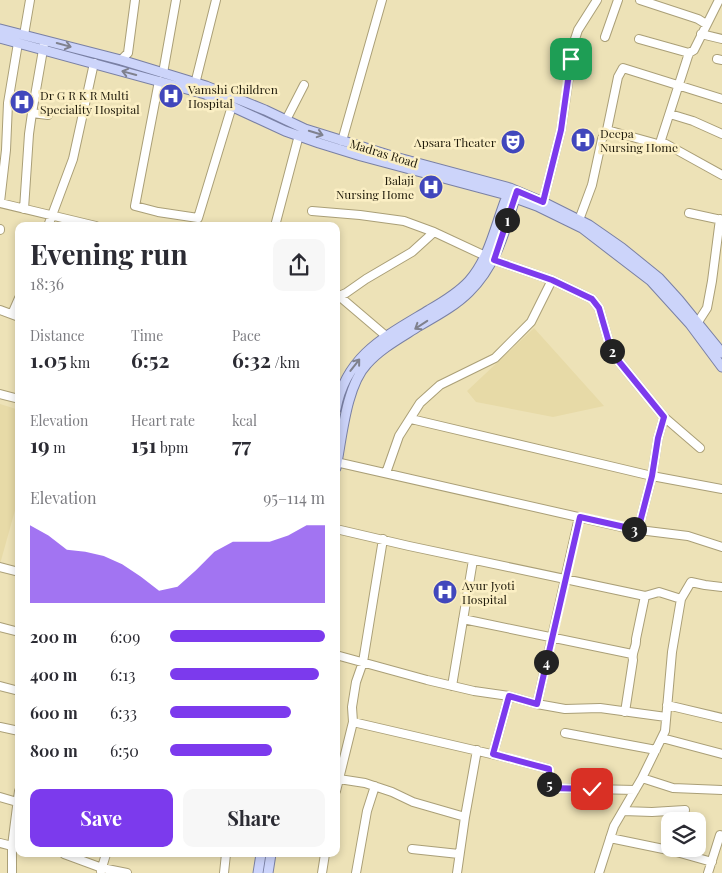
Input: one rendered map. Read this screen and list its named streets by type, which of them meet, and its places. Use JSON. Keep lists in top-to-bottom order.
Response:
{
  "streets": {
    "main road": ["Madras Road"]
  },
  "places": {
    "hospital": [
      "Vamshi Children Hospital",
      "Dr G R K R Multi Speciality Hospital",
      "Deepa Nursing Home",
      "Balaji Nursing Home",
      "Ayur Jyoti Hospital"
    ],
    "theatre": ["Apsara Theater"]
  },
  "page": {
    "pins": [
      "1",
      "2",
      "3",
      "4",
      "5"
    ],
    "heading": ["Evening run", "18:36"],
    "stats": [
      ["Distance", "1.05 km"],
      ["Time", "6:52"],
      ["Pace", "6:32 /km"],
      ["Elevation", "19 m"],
      ["Heart rate", "151 bpm"],
      ["kcal", "77"]
    ],
    "chart": ["Elevation", "95–114 m"],
    "list": [
      {
        "name": "200 m",
        "note": "6:09"
      },
      {
        "name": "400 m",
        "note": "6:13"
      },
      {
        "name": "600 m",
        "note": "6:33"
      },
      {
        "name": "800 m",
        "note": "6:50"
      }
    ],
    "buttons": ["Save", "Share"]
  }
}
